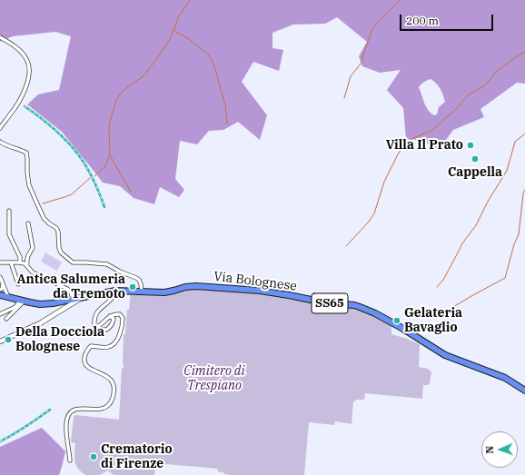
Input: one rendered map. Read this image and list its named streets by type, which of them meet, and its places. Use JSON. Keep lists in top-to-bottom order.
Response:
{
  "streets": {
    "main road": ["Via Bolognese", "SS65"]
  },
  "parks": ["Cimitero di Trespiano"],
  "places": [
    "Villa Il Prato",
    "Cappella",
    "Antica Salumeria da Tremoto",
    "Gelateria Bavaglio",
    "Della Docciola Bolognese",
    "Crematorio di Firenze"
  ],
  "scale_bar": "200 m",
  "north": "left"
}
